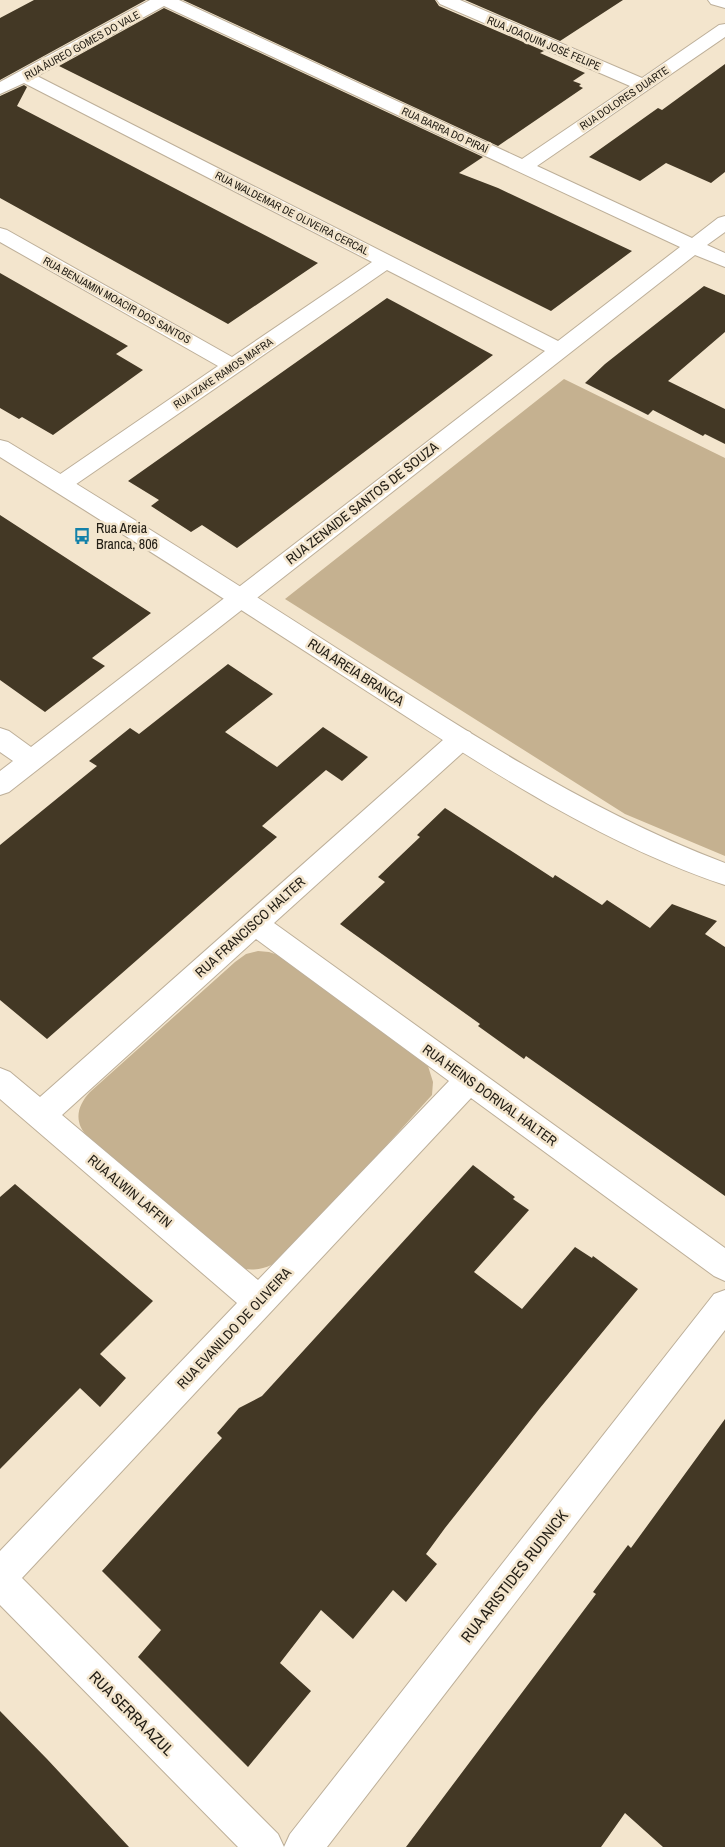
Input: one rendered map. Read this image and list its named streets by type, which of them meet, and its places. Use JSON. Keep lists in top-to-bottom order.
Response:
{
  "streets": {
    "street": [
      "RUA JOAQUIM JOSÉ FELIPE",
      "RUA ÁUREO GOMES DO VALE",
      "RUA DOLORES DUARTE",
      "RUA BARRA DO PIRAÍ",
      "RUA WALDEMAR DE OLIVEIRA CERCAL",
      "RUA BENJAMIN MOACIR DOS SANTOS",
      "RUA IZAKE RAMOS MAFRA",
      "RUA ZENAIDE SANTOS DE SOUZA",
      "RUA AREIA BRANCA",
      "RUA FRANCISCO HALTER",
      "RUA HEINS DORIVAL HALTER",
      "RUA ALWIN LAFFIN",
      "RUA EVANILDO DE OLIVEIRA",
      "RUA ARISTIDES RUDNICK",
      "RUA SERRA AZUL"
    ]
  },
  "crossings": [
    ["RUA JOAQUIM JOSÉ FELIPE", "RUA DOLORES DUARTE"],
    ["RUA ÁUREO GOMES DO VALE", "RUA BARRA DO PIRAÍ"],
    ["RUA ÁUREO GOMES DO VALE", "RUA WALDEMAR DE OLIVEIRA CERCAL"],
    ["RUA DOLORES DUARTE", "RUA BARRA DO PIRAÍ"],
    ["RUA BARRA DO PIRAÍ", "RUA ZENAIDE SANTOS DE SOUZA"],
    ["RUA WALDEMAR DE OLIVEIRA CERCAL", "RUA IZAKE RAMOS MAFRA"],
    ["RUA WALDEMAR DE OLIVEIRA CERCAL", "RUA ZENAIDE SANTOS DE SOUZA"],
    ["RUA BENJAMIN MOACIR DOS SANTOS", "RUA IZAKE RAMOS MAFRA"],
    ["RUA IZAKE RAMOS MAFRA", "RUA AREIA BRANCA"],
    ["RUA ZENAIDE SANTOS DE SOUZA", "RUA AREIA BRANCA"],
    ["RUA AREIA BRANCA", "RUA FRANCISCO HALTER"],
    ["RUA FRANCISCO HALTER", "RUA HEINS DORIVAL HALTER"],
    ["RUA FRANCISCO HALTER", "RUA ALWIN LAFFIN"],
    ["RUA HEINS DORIVAL HALTER", "RUA EVANILDO DE OLIVEIRA"],
    ["RUA ALWIN LAFFIN", "RUA EVANILDO DE OLIVEIRA"],
    ["RUA EVANILDO DE OLIVEIRA", "RUA SERRA AZUL"]
  ],
  "places": {
    "bus stop": ["Rua Areia Branca, 806"]
  }
}
